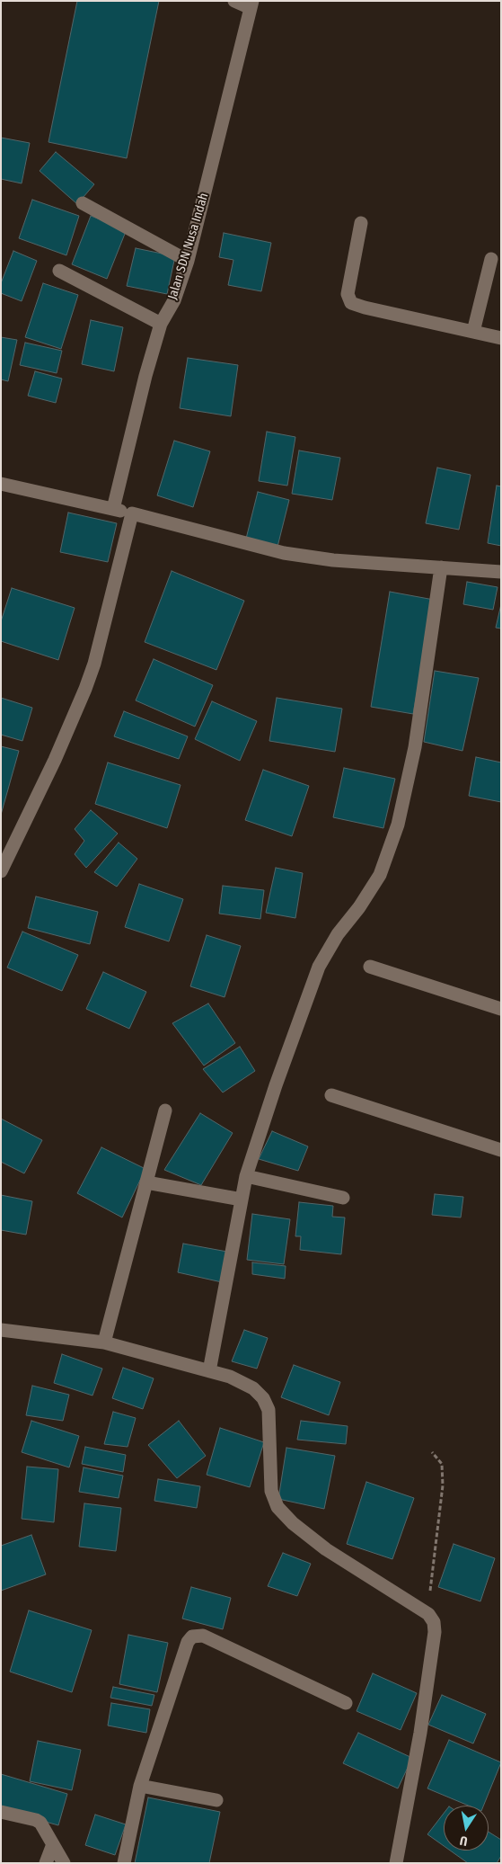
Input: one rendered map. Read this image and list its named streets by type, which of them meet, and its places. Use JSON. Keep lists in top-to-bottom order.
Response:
{
  "streets": {
    "street": ["Jalan SDN Nusa Indah"]
  },
  "north": "bottom"
}
